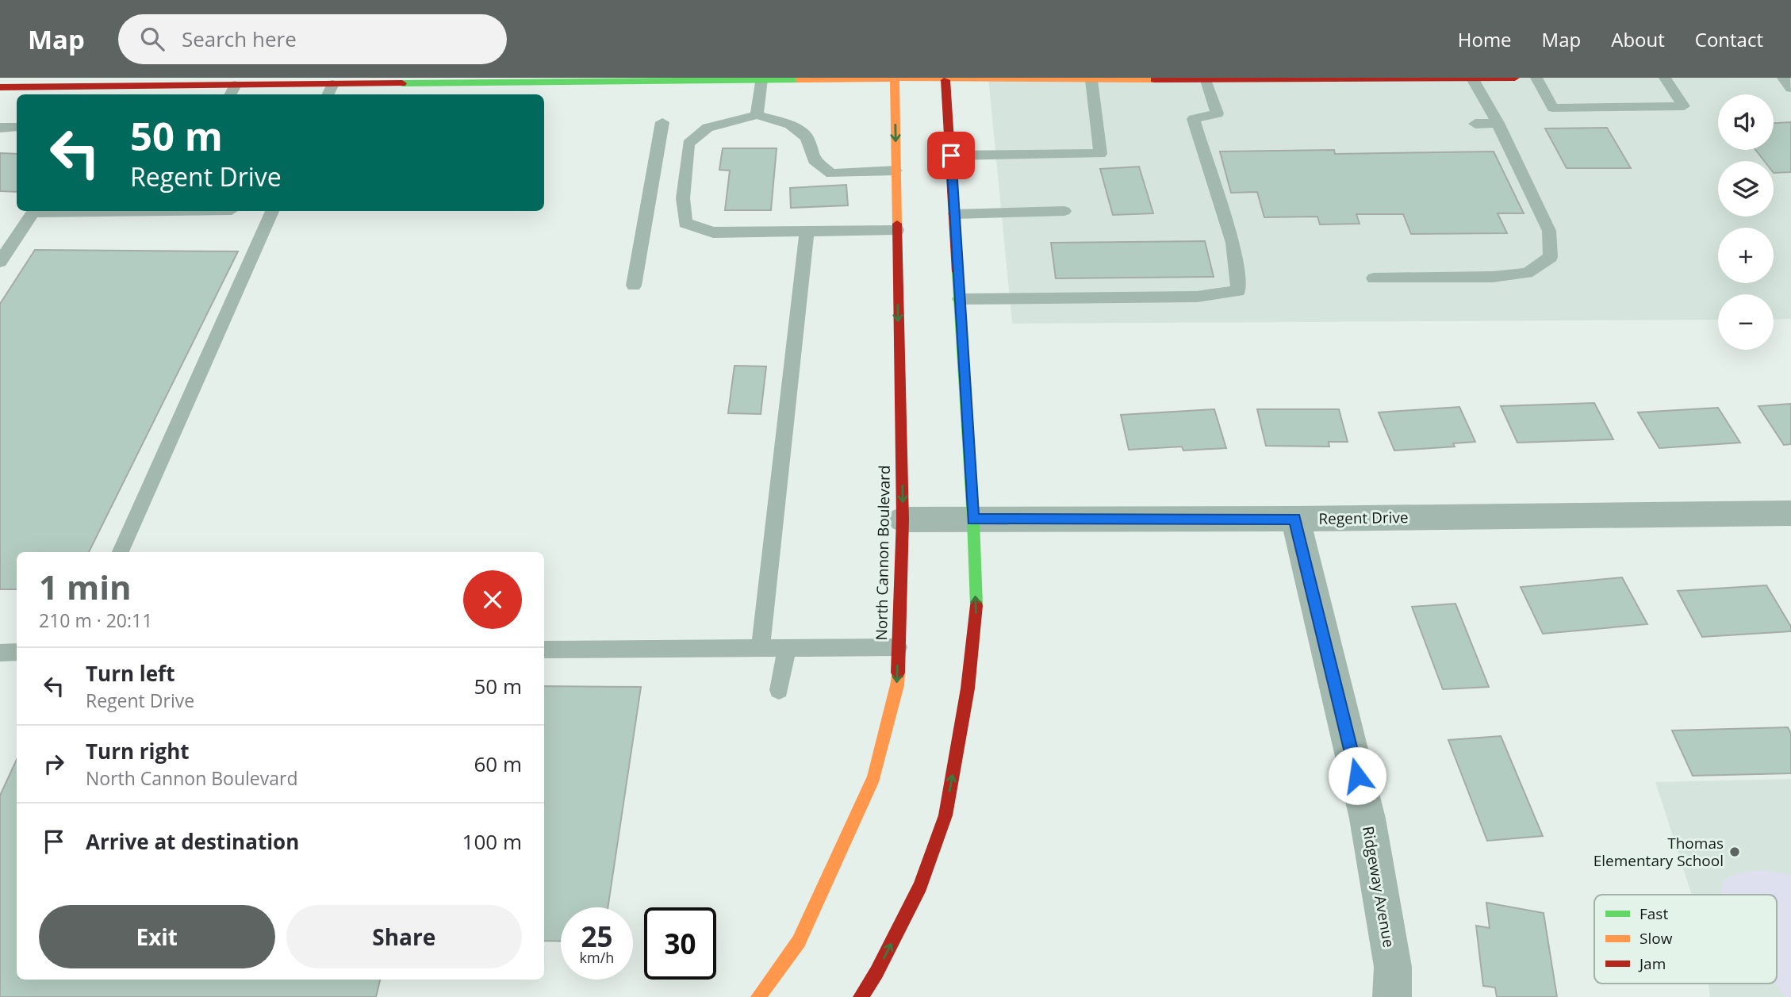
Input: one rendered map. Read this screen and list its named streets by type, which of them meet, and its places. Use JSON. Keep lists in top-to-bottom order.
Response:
{
  "streets": {
    "main road": ["North Cannon Boulevard"],
    "street": ["Regent Drive", "Ridgeway Avenue"]
  },
  "crossings": [
    ["Regent Drive", "North Cannon Boulevard"],
    ["Regent Drive", "Ridgeway Avenue"]
  ],
  "places": ["Thomas Elementary School"],
  "legend": ["Fast", "Slow", "Jam"],
  "page": {
    "header": "Map",
    "search": "Search here",
    "nav": [
      "Home",
      "Map",
      "About",
      "Contact"
    ],
    "map_buttons": ["+", "−"],
    "turn": ["50 m", "Regent Drive"],
    "heading": ["1 min", "210 m · 20:11"],
    "list": [
      {
        "name": "Turn left",
        "note": "Regent Drive",
        "value": "50 m"
      },
      {
        "name": "Turn right",
        "note": "North Cannon Boulevard",
        "value": "60 m"
      },
      {
        "name": "Arrive at destination",
        "value": "100 m"
      }
    ],
    "buttons": ["Exit", "Share"],
    "speed": "25 km/h",
    "limit": "30"
  }
}
